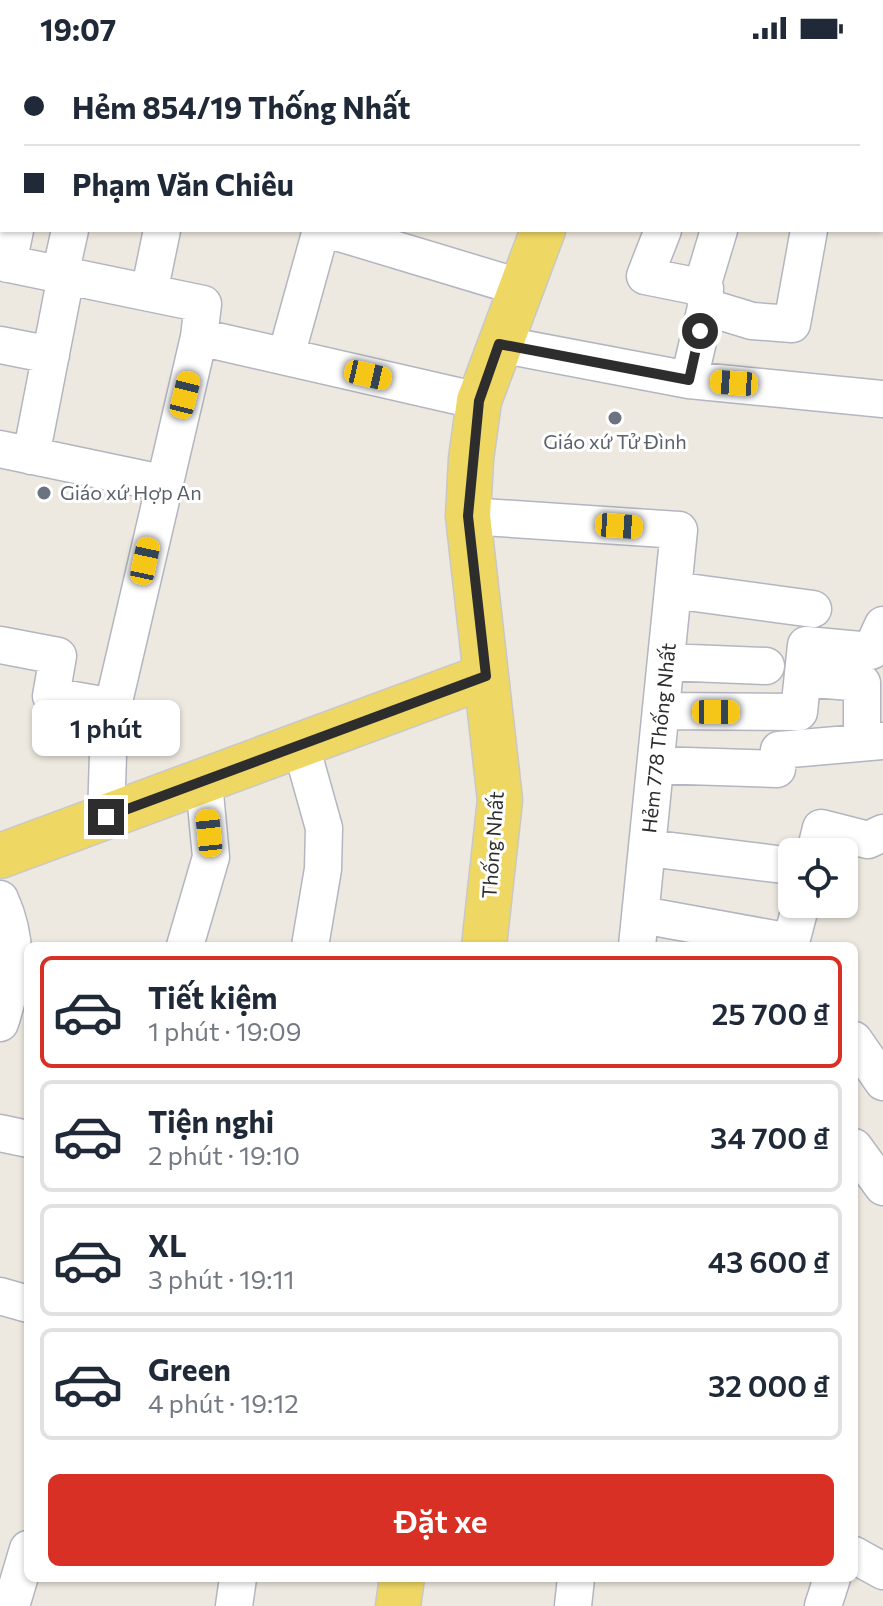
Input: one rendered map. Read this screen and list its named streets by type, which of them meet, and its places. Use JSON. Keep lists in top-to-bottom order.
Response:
{
  "streets": {
    "main road": ["Thống Nhất"],
    "street": ["Hẻm 778 Thống Nhất"]
  },
  "crossings": [
    ["Hẻm 778 Thống Nhất", "Thống Nhất"]
  ],
  "places": ["Giáo xứ Tử Đình", "Giáo xứ Hợp An"],
  "page": {
    "status": "19:07",
    "banner": ["Hẻm 854/19 Thống Nhất", "Phạm Văn Chiêu"],
    "bubble": "1 phút",
    "list": [
      {
        "name": "Tiết kiệm",
        "note": "1 phút · 19:09",
        "value": "25 700 ₫"
      },
      {
        "name": "Tiện nghi",
        "note": "2 phút · 19:10",
        "value": "34 700 ₫"
      },
      {
        "name": "XL",
        "note": "3 phút · 19:11",
        "value": "43 600 ₫"
      },
      {
        "name": "Green",
        "note": "4 phút · 19:12",
        "value": "32 000 ₫"
      }
    ],
    "buttons": "Đặt xe"
  }
}
